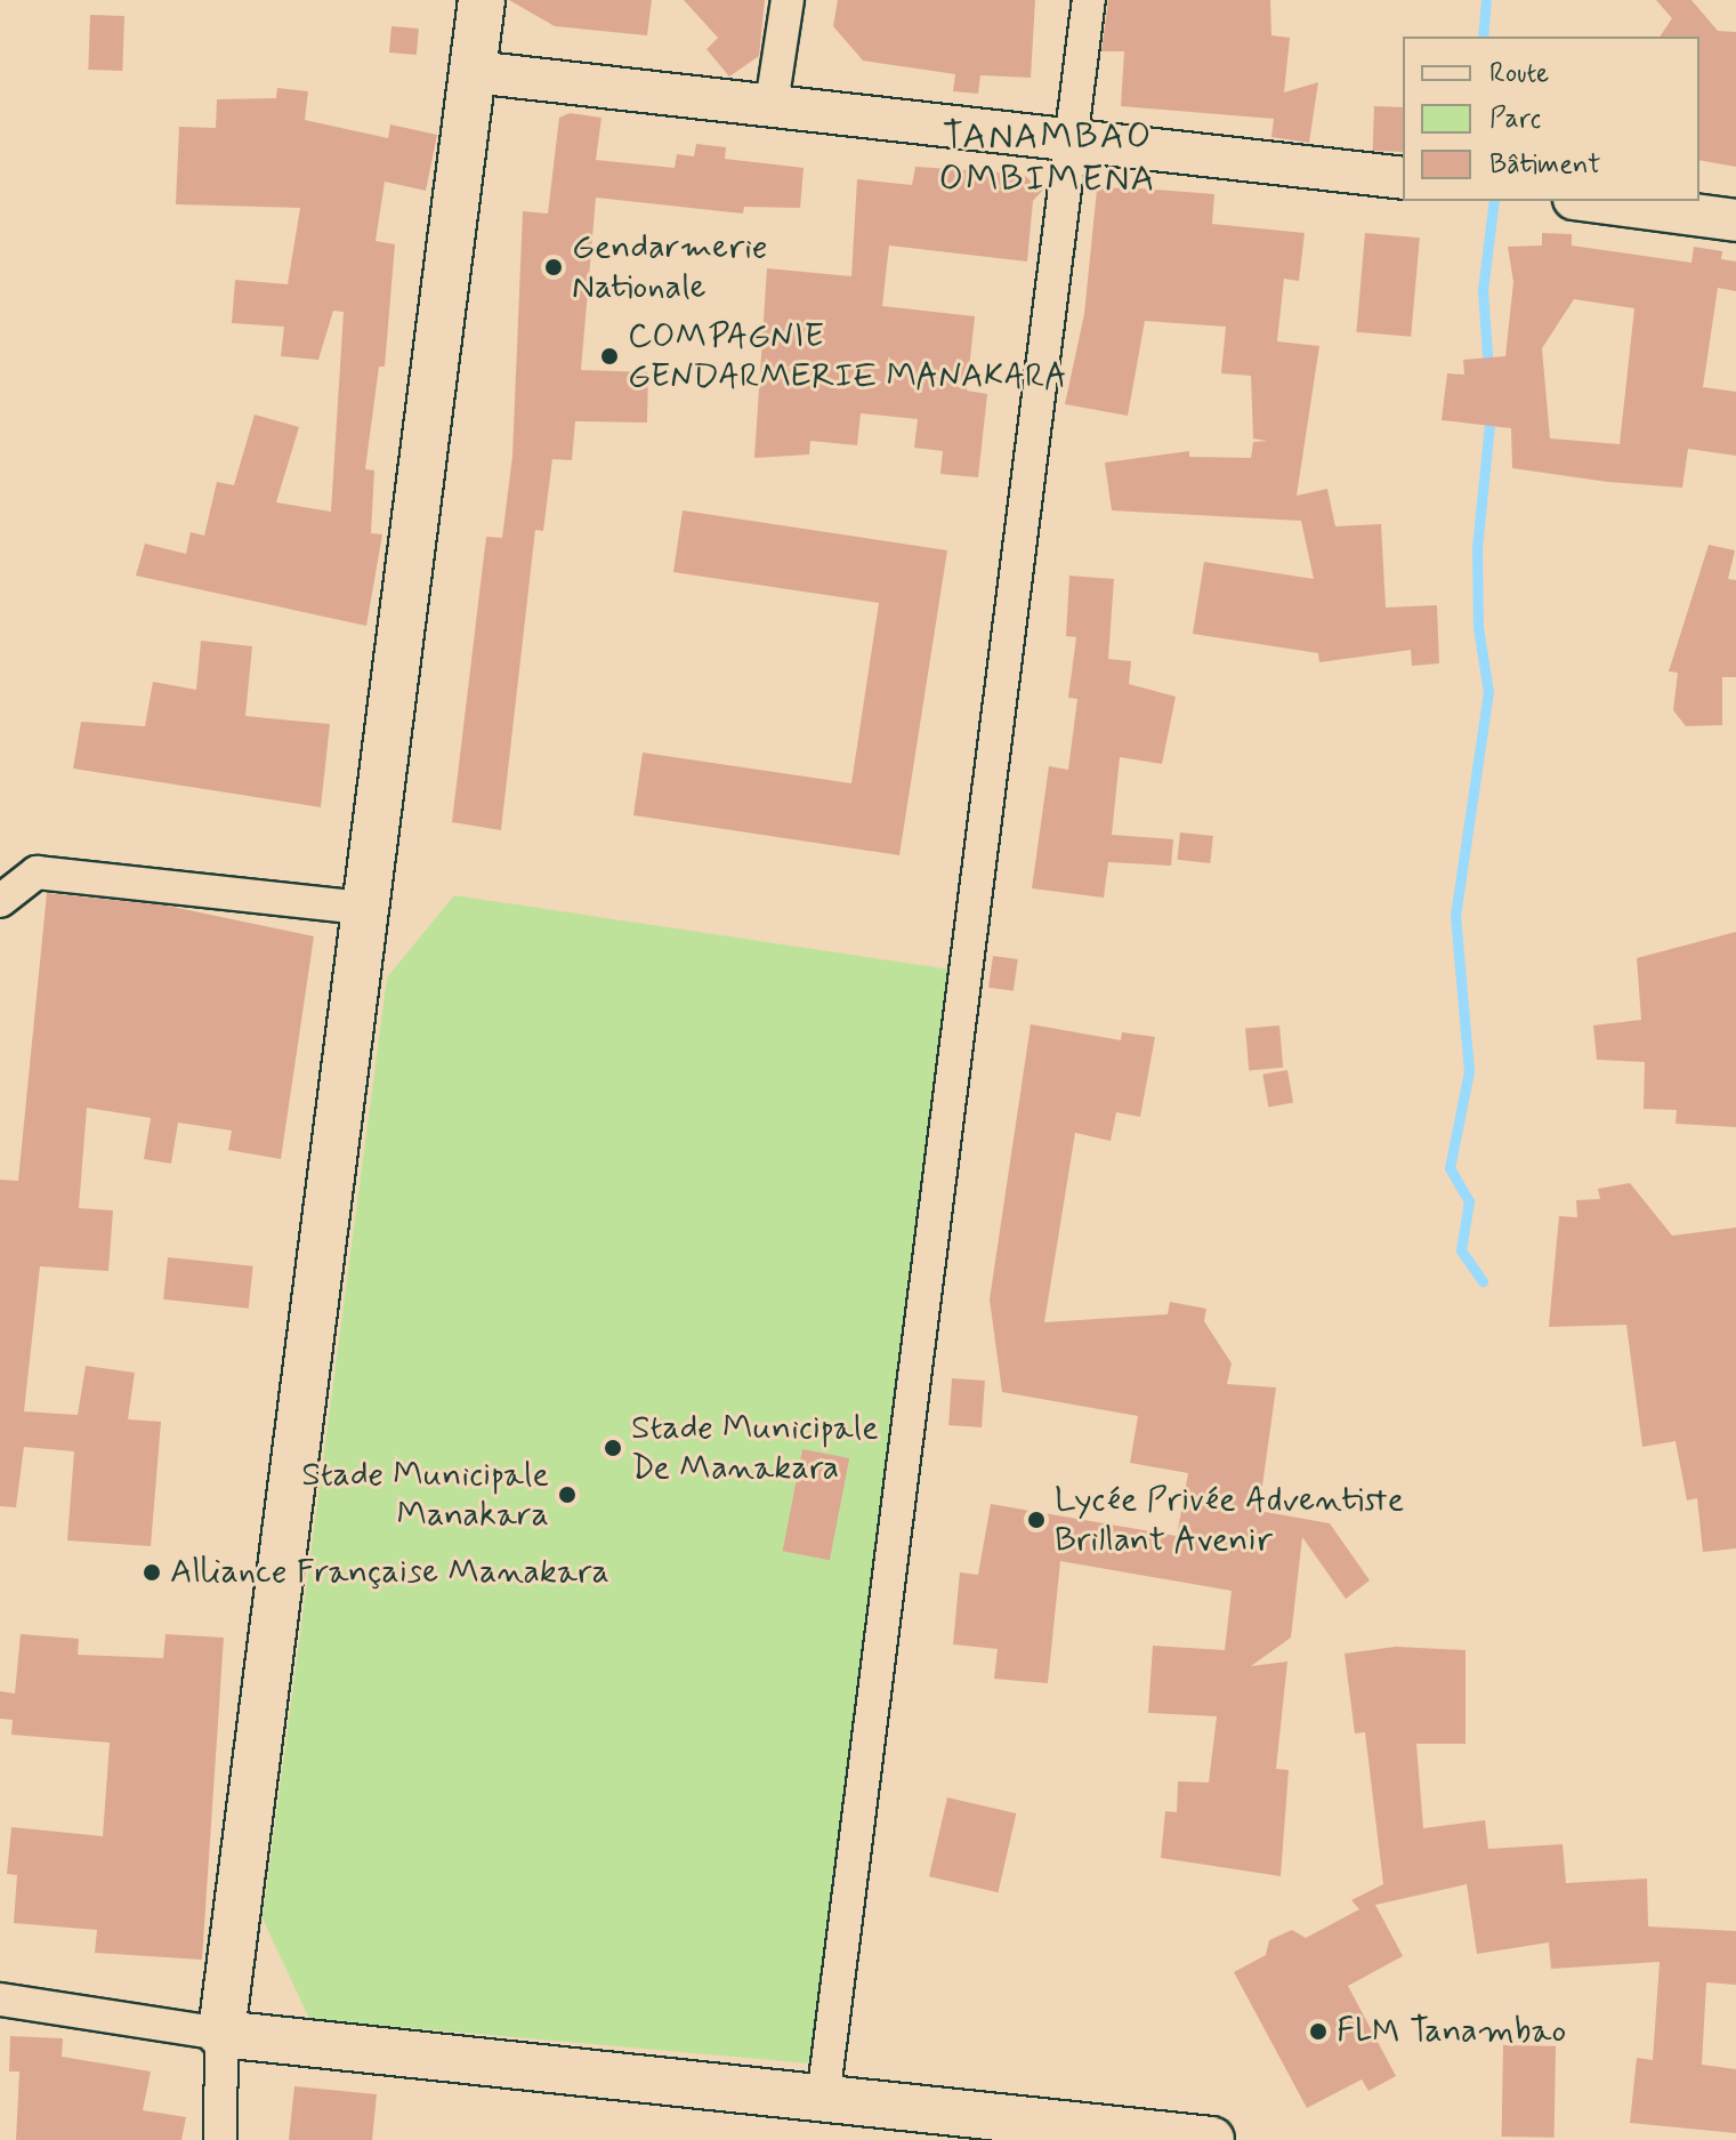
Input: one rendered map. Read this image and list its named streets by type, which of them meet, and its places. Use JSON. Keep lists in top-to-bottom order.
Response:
{
  "districts": ["TANAMBAO OMBIMENA"],
  "places": [
    "Gendarmerie Nationale",
    "COMPAGNIE GENDARMERIE MANAKARA",
    "Stade Municipale De Manakara",
    "Stade Municipale Manakara",
    "Lycée Privée Adventiste Brillant Avenir",
    "Alliance Française Manakara",
    "FLM Tanambao"
  ],
  "legend": ["Route", "Parc", "Bâtiment"]
}
